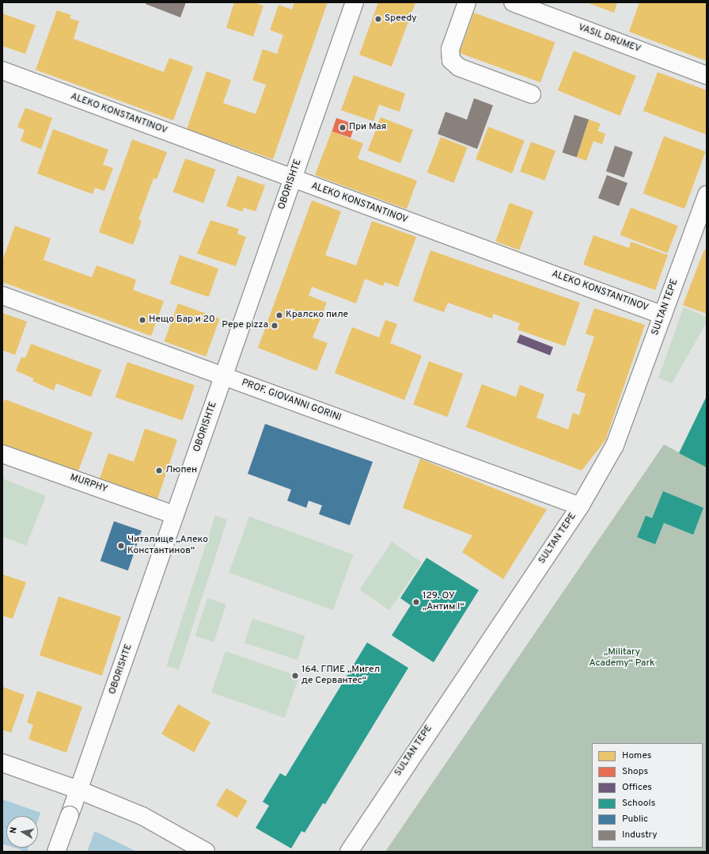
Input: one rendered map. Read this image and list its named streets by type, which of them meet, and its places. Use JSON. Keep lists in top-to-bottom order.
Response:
{
  "streets": {
    "street": [
      "VASIL DRUMEV",
      "ALEKO KONSTANTINOV",
      "OBORISHTE",
      "SULTAN TEPE",
      "PROF. GIOVANNI GORINI",
      "MURPHY"
    ]
  },
  "crossings": [
    ["ALEKO KONSTANTINOV", "OBORISHTE"],
    ["ALEKO KONSTANTINOV", "SULTAN TEPE"],
    ["OBORISHTE", "PROF. GIOVANNI GORINI"],
    ["OBORISHTE", "MURPHY"],
    ["SULTAN TEPE", "PROF. GIOVANNI GORINI"]
  ],
  "parks": ["„Military Academy“ Park"],
  "places": [
    "Speedy",
    "При Мая",
    "Кралско пиле",
    "Нещо Бар и 20",
    "Pepe pizza",
    "Люпен",
    "Читалище „Алеко Константинов“",
    "129. ОУ „Антим I“",
    "164. ГПИЕ „Мигел де Сервантес“"
  ],
  "legend": [
    "Homes",
    "Shops",
    "Offices",
    "Schools",
    "Public",
    "Industry"
  ],
  "north": "left"
}
